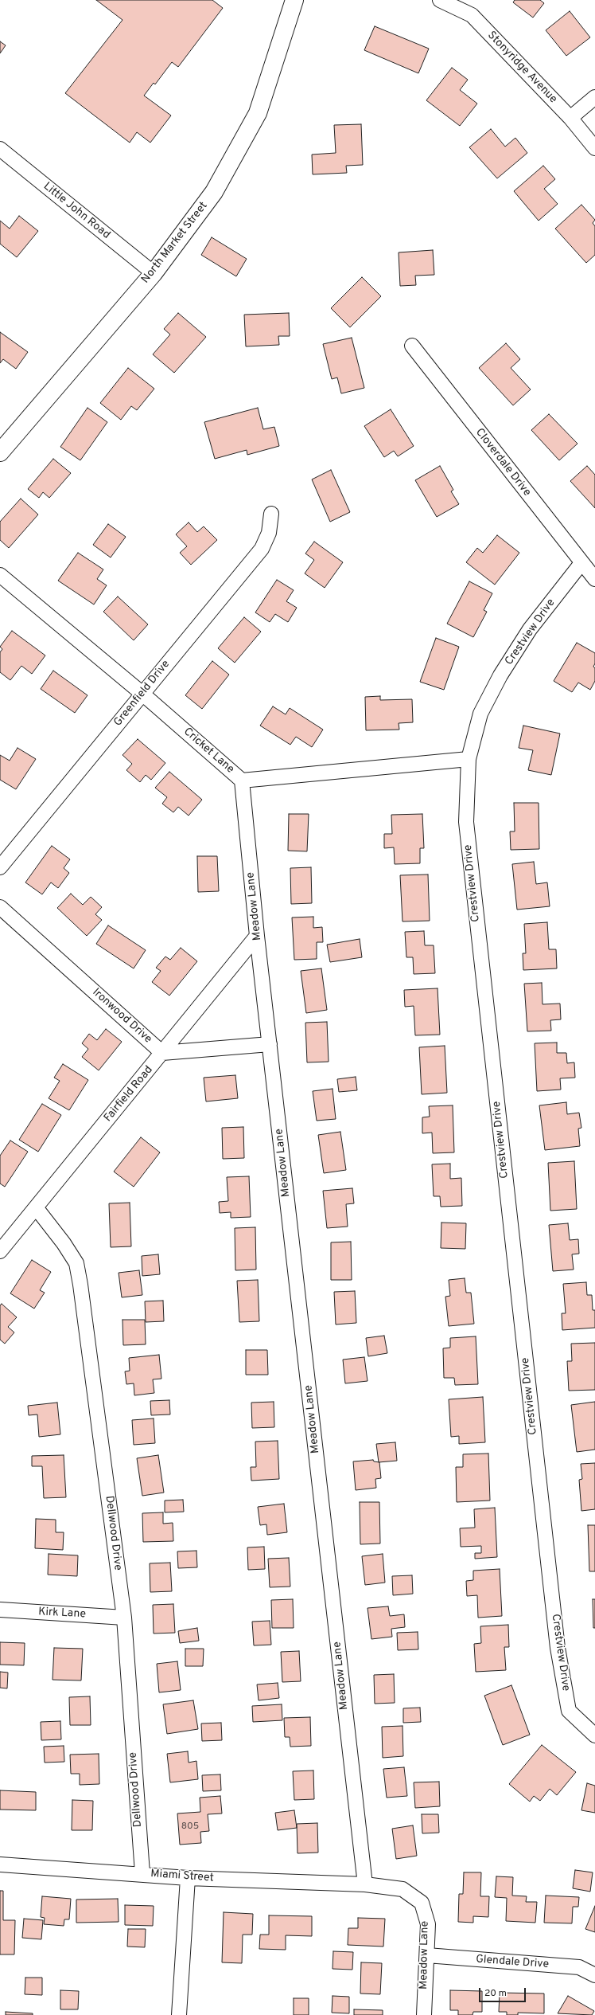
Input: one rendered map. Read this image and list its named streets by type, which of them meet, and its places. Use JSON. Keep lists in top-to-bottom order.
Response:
{
  "streets": {
    "street": [
      "Stonyridge Avenue",
      "Little John Road",
      "North Market Street",
      "Cloverdale Drive",
      "Crestview Drive",
      "Greenfield Drive",
      "Cricket Lane",
      "Meadow Lane",
      "Ironwood Drive",
      "Fairfield Road",
      "Dellwood Drive",
      "Kirk Lane",
      "Miami Street",
      "Glendale Drive"
    ]
  },
  "crossings": [
    ["Little John Road", "North Market Street"],
    ["Cloverdale Drive", "Crestview Drive"],
    ["Crestview Drive", "Cricket Lane"],
    ["Greenfield Drive", "Cricket Lane"],
    ["Cricket Lane", "Meadow Lane"],
    ["Meadow Lane", "Fairfield Road"],
    ["Meadow Lane", "Miami Street"],
    ["Meadow Lane", "Glendale Drive"],
    ["Ironwood Drive", "Fairfield Road"],
    ["Fairfield Road", "Dellwood Drive"],
    ["Dellwood Drive", "Kirk Lane"],
    ["Dellwood Drive", "Miami Street"]
  ],
  "house_numbers": ["805"],
  "scale_bar": "20 m"
}
